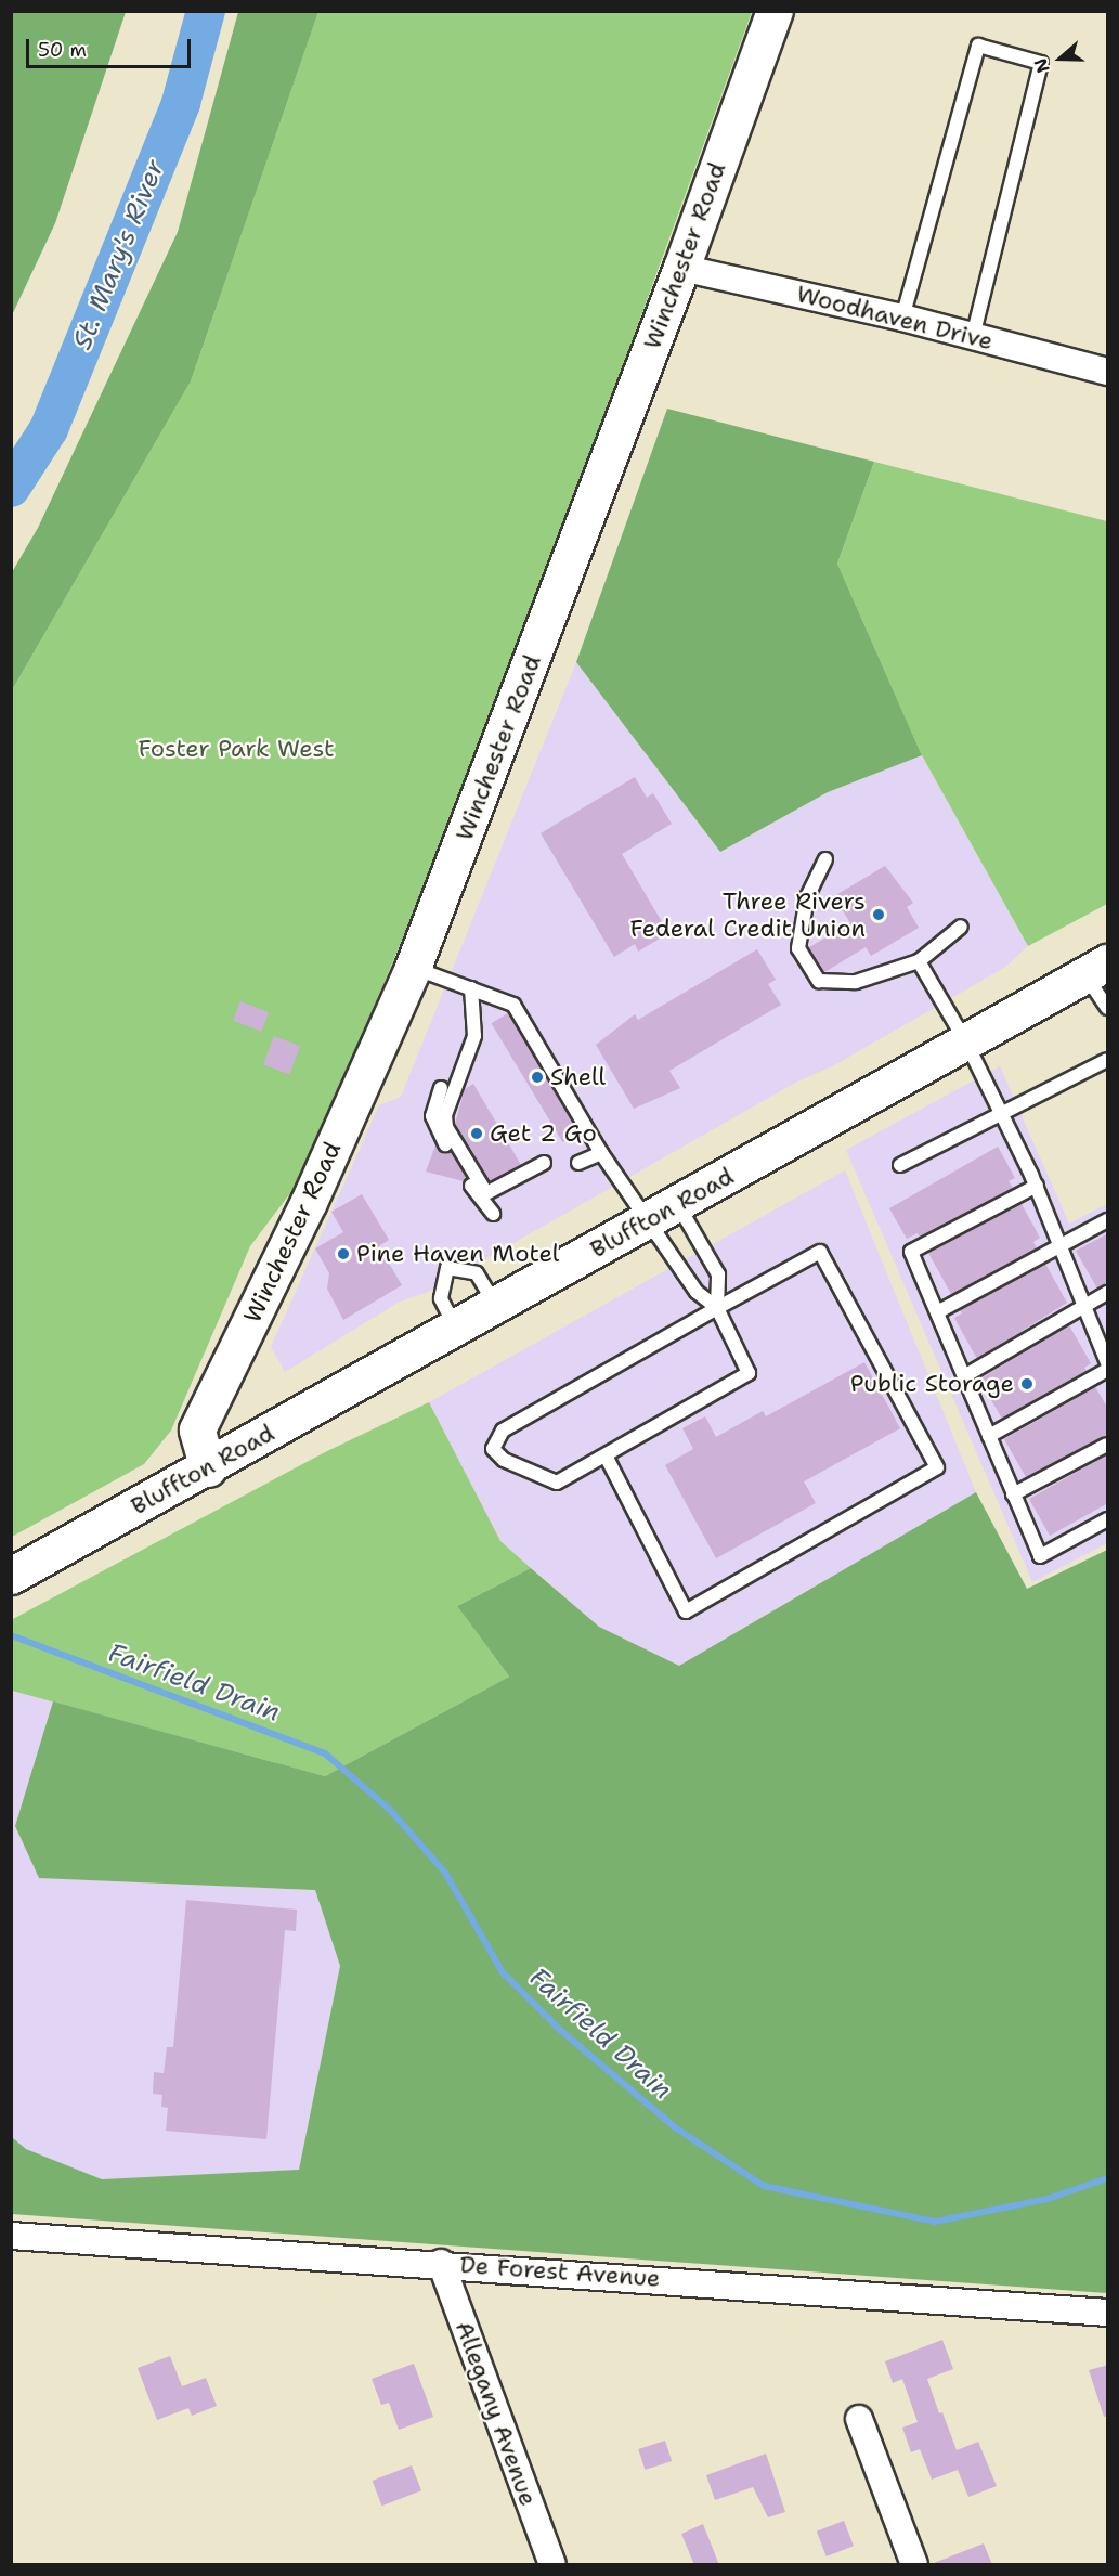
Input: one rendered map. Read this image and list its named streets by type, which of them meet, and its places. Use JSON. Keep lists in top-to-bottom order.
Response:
{
  "streets": {
    "street": [
      "Winchester Road",
      "Woodhaven Drive",
      "Bluffton Road",
      "De Forest Avenue",
      "Allegany Avenue"
    ]
  },
  "crossings": [
    ["Winchester Road", "Woodhaven Drive"],
    ["Winchester Road", "Bluffton Road"],
    ["De Forest Avenue", "Allegany Avenue"]
  ],
  "water": ["St. Mary's River", "Fairfield Drain"],
  "parks": ["Foster Park West"],
  "places": [
    "Three Rivers Federal Credit Union",
    "Shell",
    "Get 2 Go",
    "Pine Haven Motel",
    "Public Storage"
  ],
  "scale_bar": "50 m",
  "north": "left"
}
